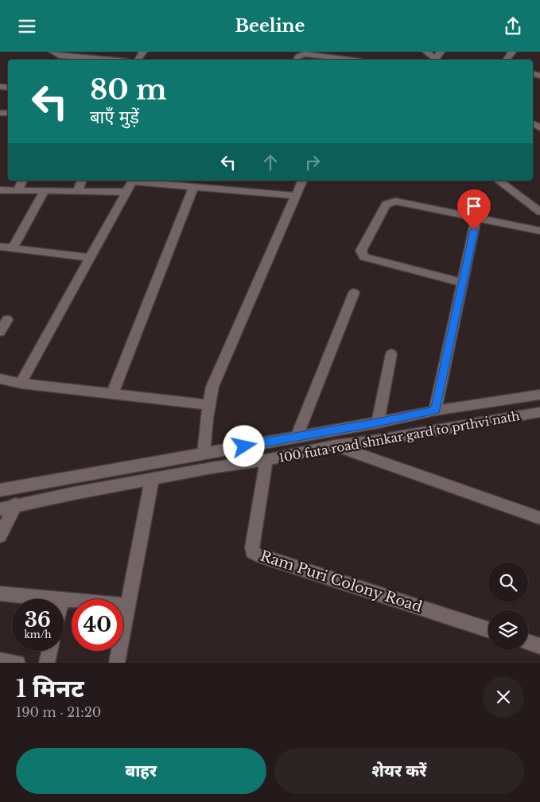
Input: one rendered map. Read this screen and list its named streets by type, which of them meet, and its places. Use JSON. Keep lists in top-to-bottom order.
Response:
{
  "streets": {
    "street": ["100 futa road shnkar gard to prthvi nath", "Ram Puri Colony Road"]
  },
  "crossings": [
    ["100 futa road shnkar gard to prthvi nath", "Ram Puri Colony Road"]
  ],
  "page": {
    "header": "Beeline",
    "turn": ["80 m", "बाएँ मुड़ें"],
    "speed": "36 km/h",
    "limit": "40",
    "heading": ["1 मिनट", "190 m · 21:20"],
    "buttons": ["बाहर", "शेयर करें"]
  }
}
